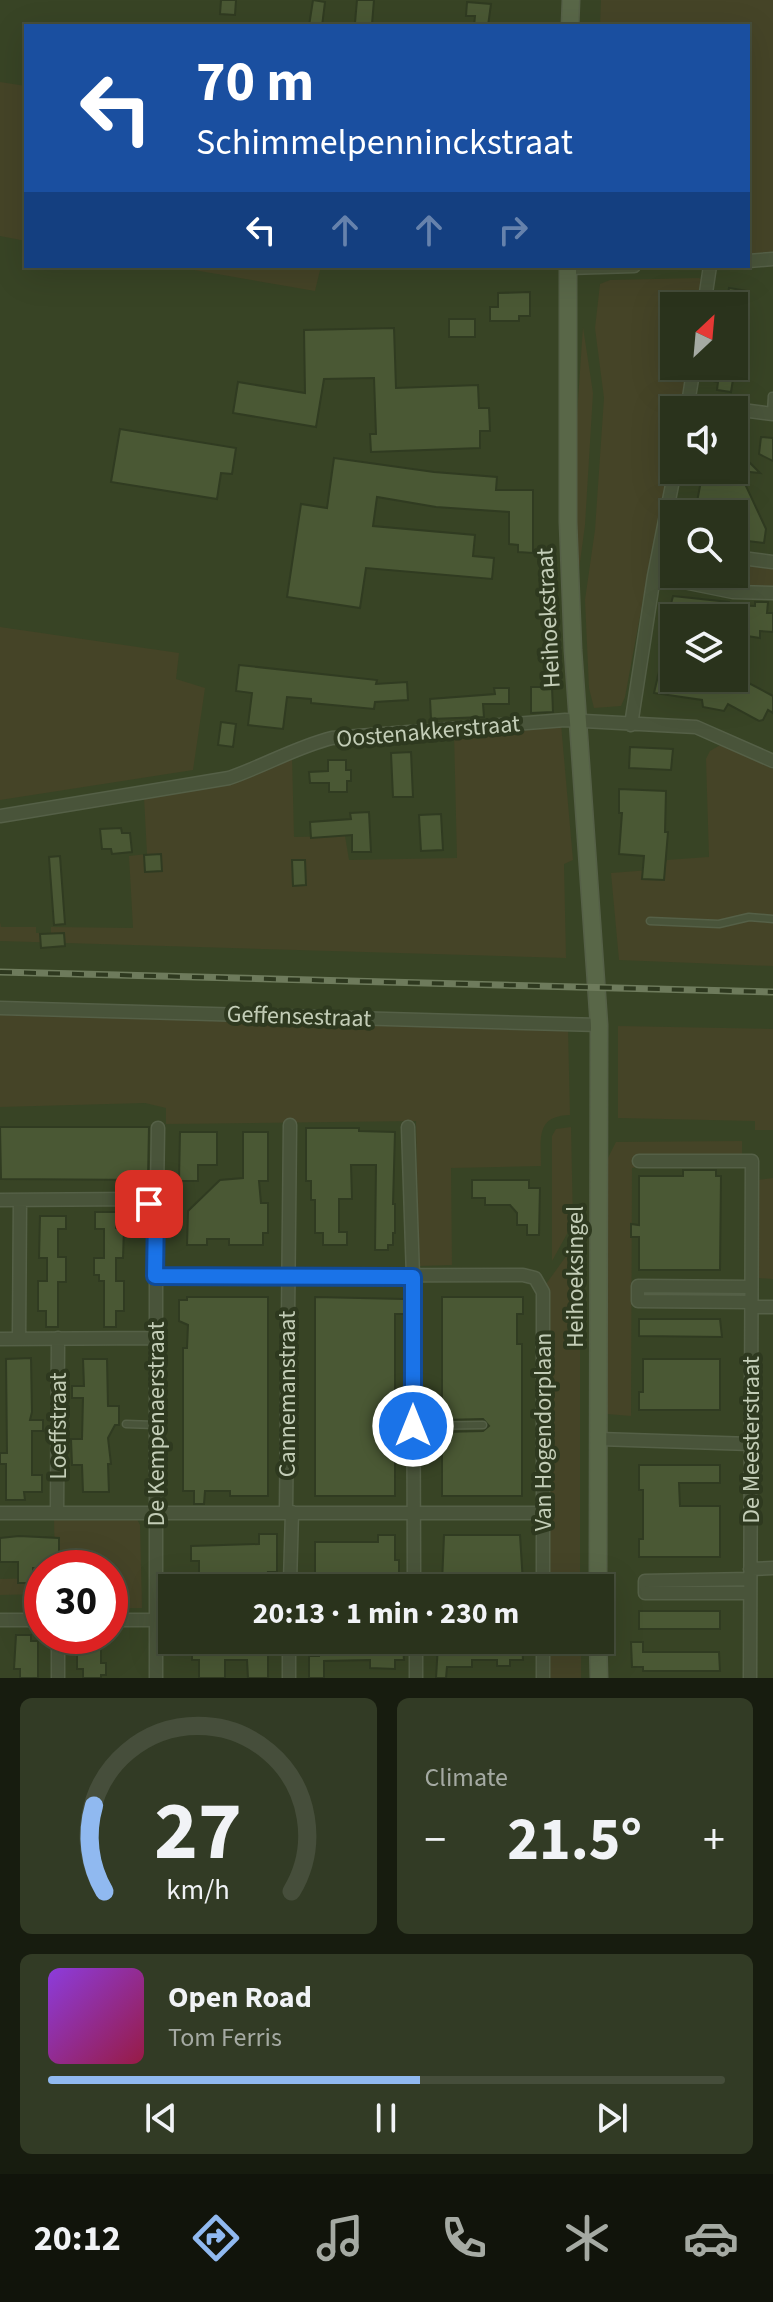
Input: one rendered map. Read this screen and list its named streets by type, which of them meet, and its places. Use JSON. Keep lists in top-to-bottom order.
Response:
{
  "streets": {
    "street": [
      "Heihoekstraat",
      "Oostenakkerstraat",
      "Geffensestraat",
      "Heihoeksingel",
      "Cannemanstraat",
      "De Kempenaerstraat",
      "Loeffstraat",
      "Van Hogendorplaan",
      "De Meesterstraat"
    ]
  },
  "crossings": [
    ["Heihoekstraat", "Oostenakkerstraat"],
    ["Heihoekstraat", "Heihoeksingel"],
    ["Geffensestraat", "Heihoeksingel"]
  ],
  "north": "top right",
  "page": {
    "turn": ["70 m", "Schimmelpenninckstraat"],
    "limit": "30",
    "trip": "20:13 · 1 min · 230 m",
    "tile": "Climate",
    "heat": ["−", "21.5°", "+"],
    "song": ["Open Road", "Tom Ferris"],
    "tabs": "20:12",
    "gauge": ["27", "km/h"]
  }
}
